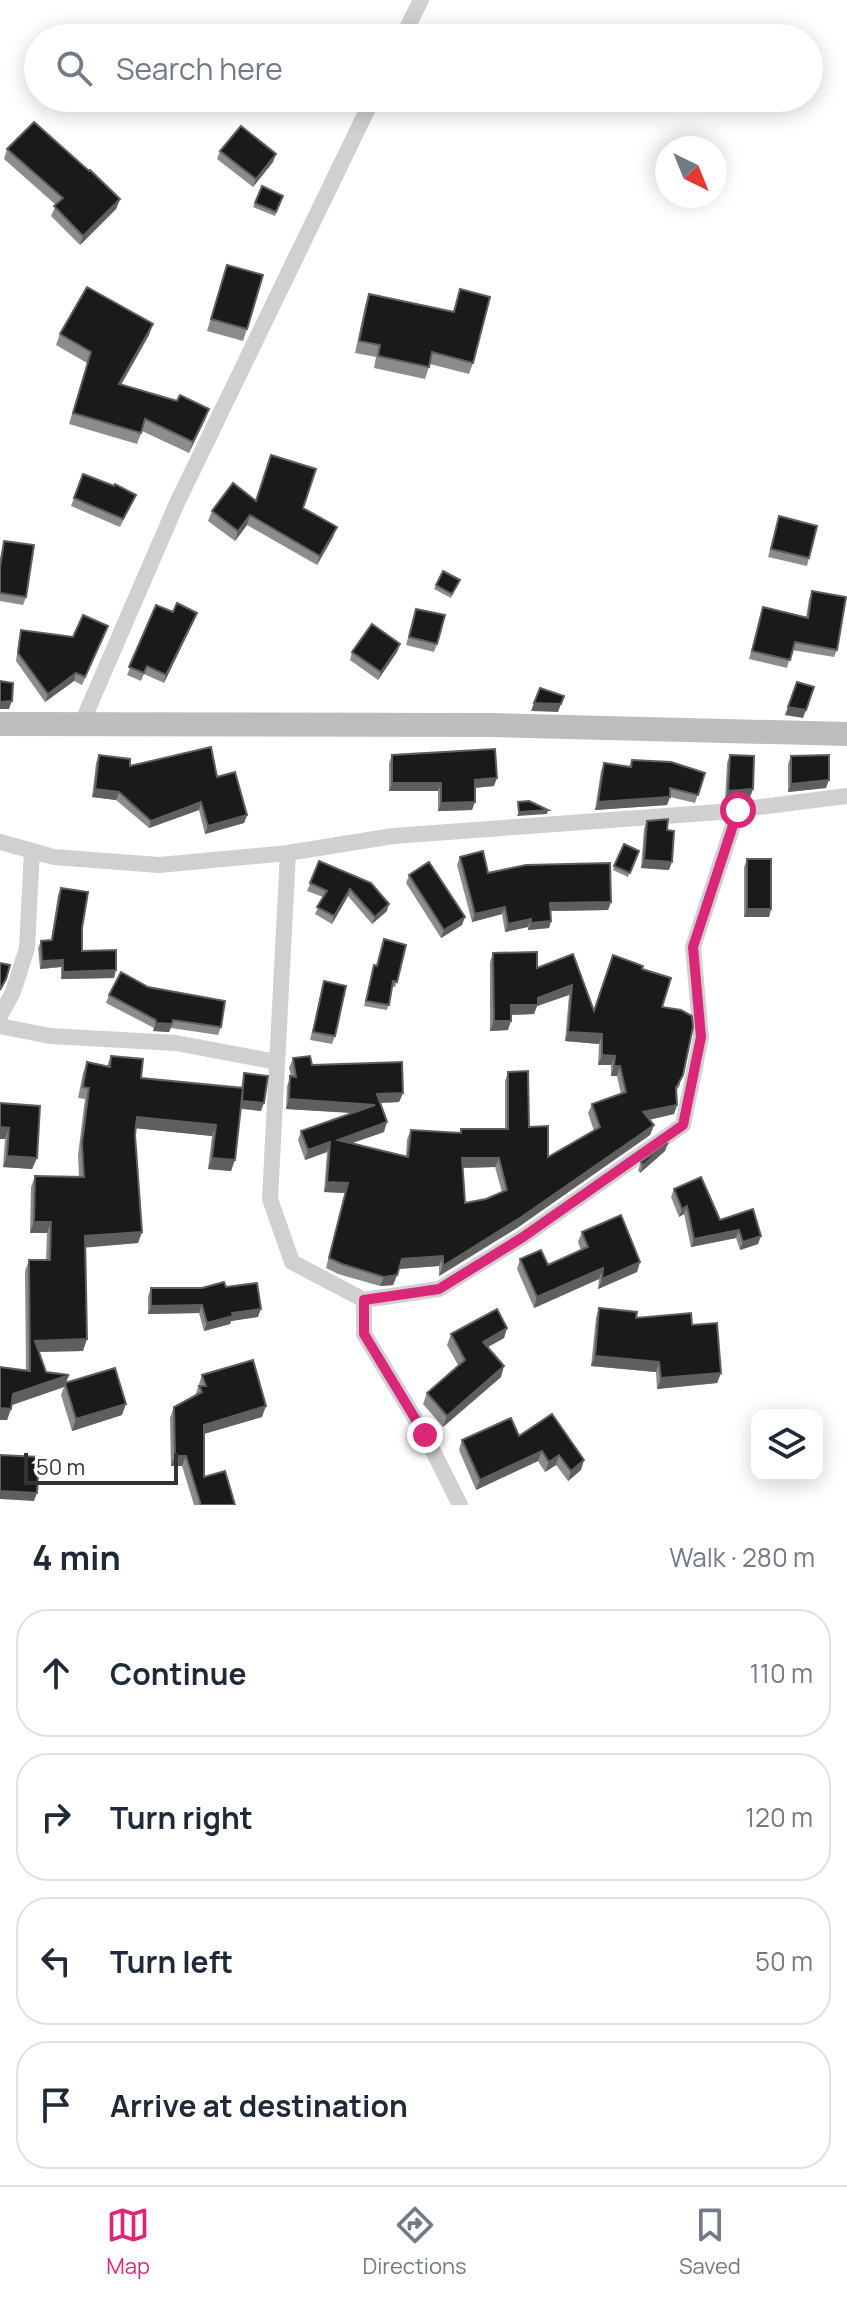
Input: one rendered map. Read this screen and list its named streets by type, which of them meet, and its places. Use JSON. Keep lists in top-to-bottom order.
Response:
{
  "scale_bar": "50 m",
  "north": "bottom right",
  "page": {
    "search": "Search here",
    "scale": "50 m",
    "heading": ["4 min", "Walk · 280 m"],
    "list": [
      ["Continue", "110 m"],
      ["Turn right", "120 m"],
      ["Turn left", "50 m"],
      "Arrive at destination"
    ],
    "nav": ["Map", "Directions", "Saved"]
  }
}
